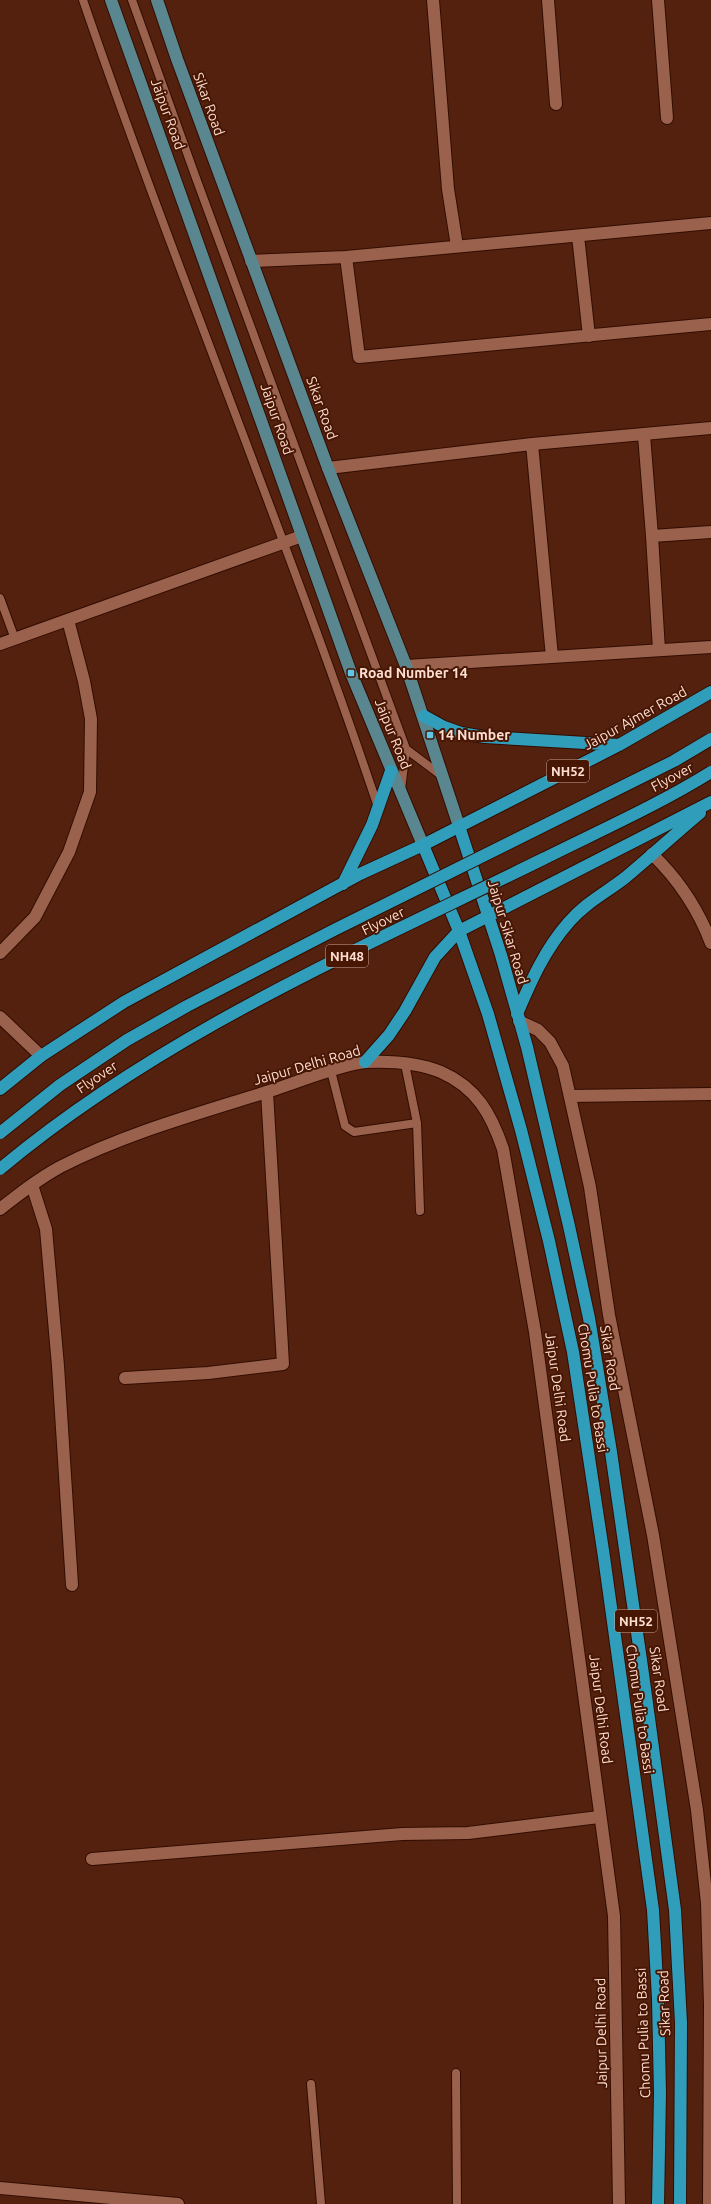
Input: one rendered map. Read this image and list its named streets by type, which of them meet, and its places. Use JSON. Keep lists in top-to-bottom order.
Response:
{
  "streets": {
    "highway": [
      "Sikar Road",
      "Jaipur Ajmer Road",
      "NH52",
      "Flyover",
      "Jaipur Sikar Road",
      "NH48",
      "Chomu Pulia to Bassi"
    ],
    "main road": ["Jaipur Road"],
    "street": ["Jaipur Delhi Road"]
  },
  "crossings": [
    ["Sikar Road", "Jaipur Ajmer Road"],
    ["Sikar Road", "Jaipur Sikar Road"],
    ["Jaipur Road", "Jaipur Ajmer Road"],
    ["Jaipur Road", "NH52"],
    ["Jaipur Ajmer Road", "NH52"],
    ["Jaipur Ajmer Road", "Jaipur Sikar Road"],
    ["NH52", "Chomu Pulia to Bassi"]
  ],
  "places": {
    "transit": ["Road Number 14", "14 Number"]
  }
}
